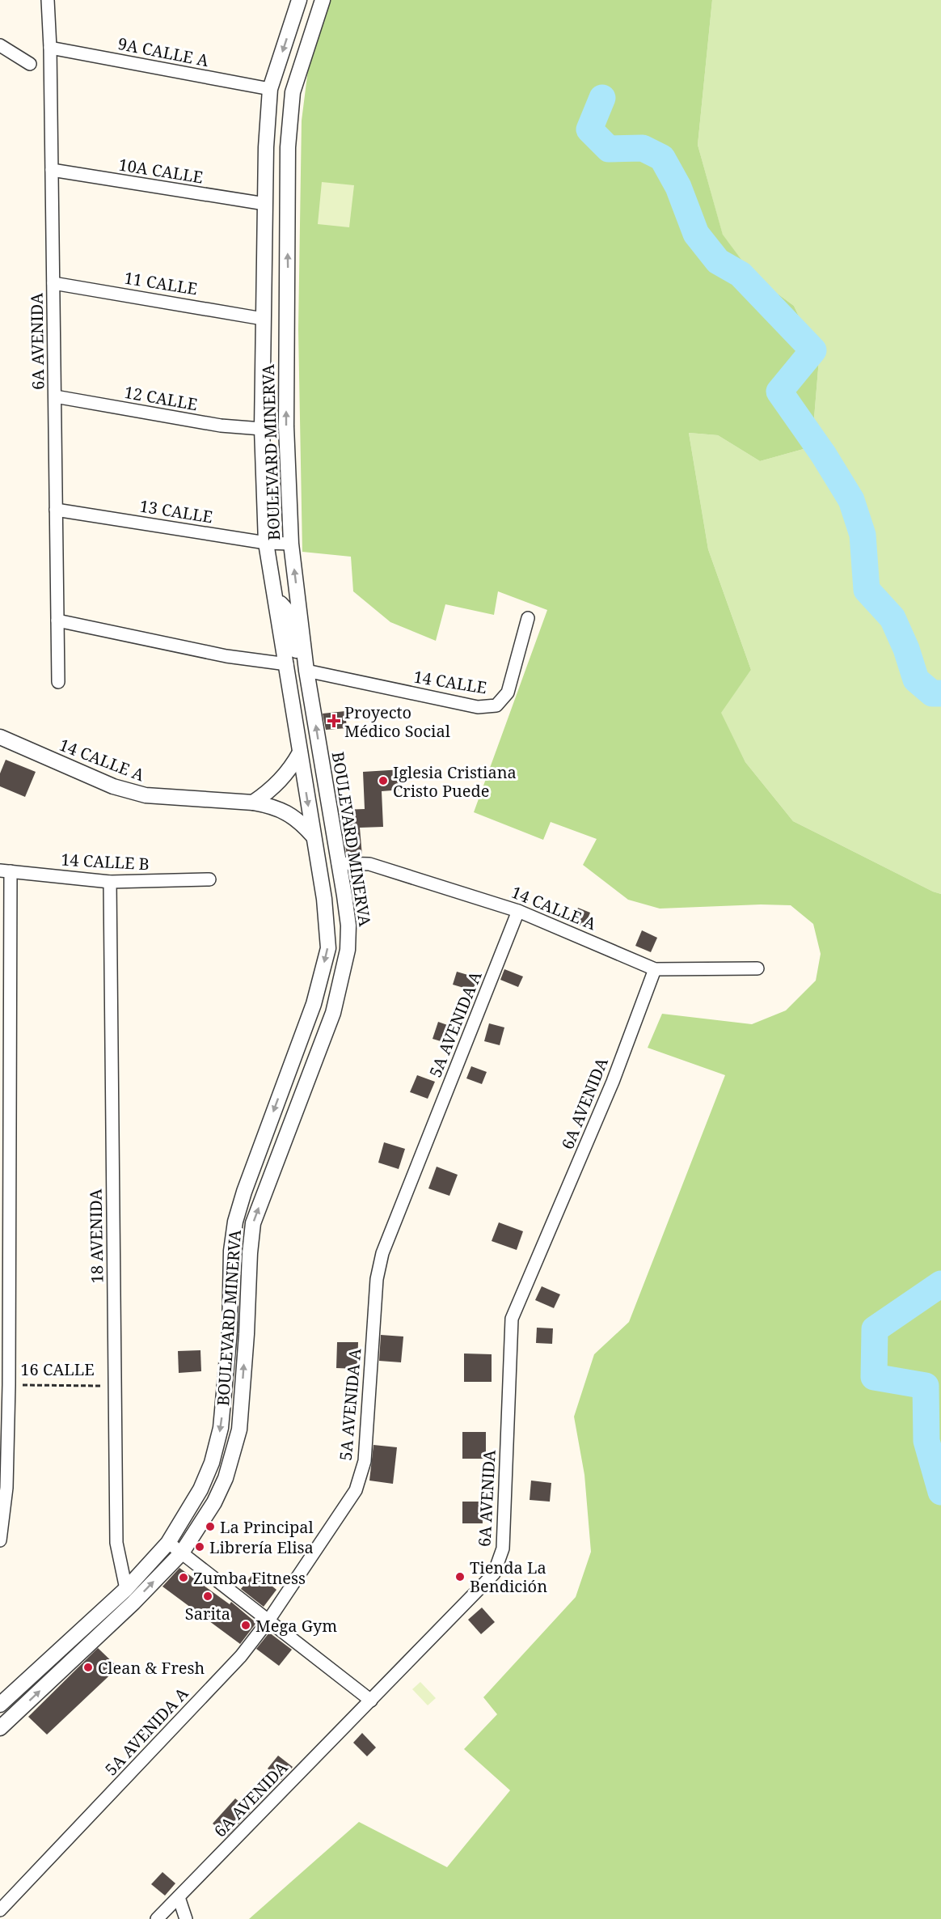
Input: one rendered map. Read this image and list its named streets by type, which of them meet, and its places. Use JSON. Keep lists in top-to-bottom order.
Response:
{
  "streets": {
    "street": [
      "9A CALLE A",
      "10A CALLE",
      "11 CALLE",
      "6A AVENIDA",
      "12 CALLE",
      "BOULEVARD MINERVA",
      "13 CALLE",
      "14 CALLE",
      "14 CALLE A",
      "14 CALLE B",
      "5A AVENIDA A",
      "18 AVENIDA"
    ],
    "path": ["16 CALLE"]
  },
  "crossings": [
    ["9A CALLE A", "6A AVENIDA"],
    ["9A CALLE A", "BOULEVARD MINERVA"],
    ["10A CALLE", "6A AVENIDA"],
    ["10A CALLE", "BOULEVARD MINERVA"],
    ["11 CALLE", "6A AVENIDA"],
    ["11 CALLE", "BOULEVARD MINERVA"],
    ["6A AVENIDA", "12 CALLE"],
    ["6A AVENIDA", "13 CALLE"],
    ["6A AVENIDA", "14 CALLE A"],
    ["12 CALLE", "BOULEVARD MINERVA"],
    ["BOULEVARD MINERVA", "13 CALLE"],
    ["BOULEVARD MINERVA", "14 CALLE"],
    ["BOULEVARD MINERVA", "14 CALLE A"],
    ["BOULEVARD MINERVA", "18 AVENIDA"],
    ["14 CALLE A", "5A AVENIDA A"],
    ["14 CALLE B", "18 AVENIDA"],
    ["18 AVENIDA", "16 CALLE"]
  ],
  "places": {
    "health": ["Proyecto Médico Social"],
    "other": [
      "Iglesia Cristiana Cristo Puede",
      "La Principal",
      "Librería Elisa",
      "Tienda La Bendición",
      "Zumba Fitness",
      "Sarita",
      "Mega Gym",
      "Clean & Fresh"
    ]
  }
}
